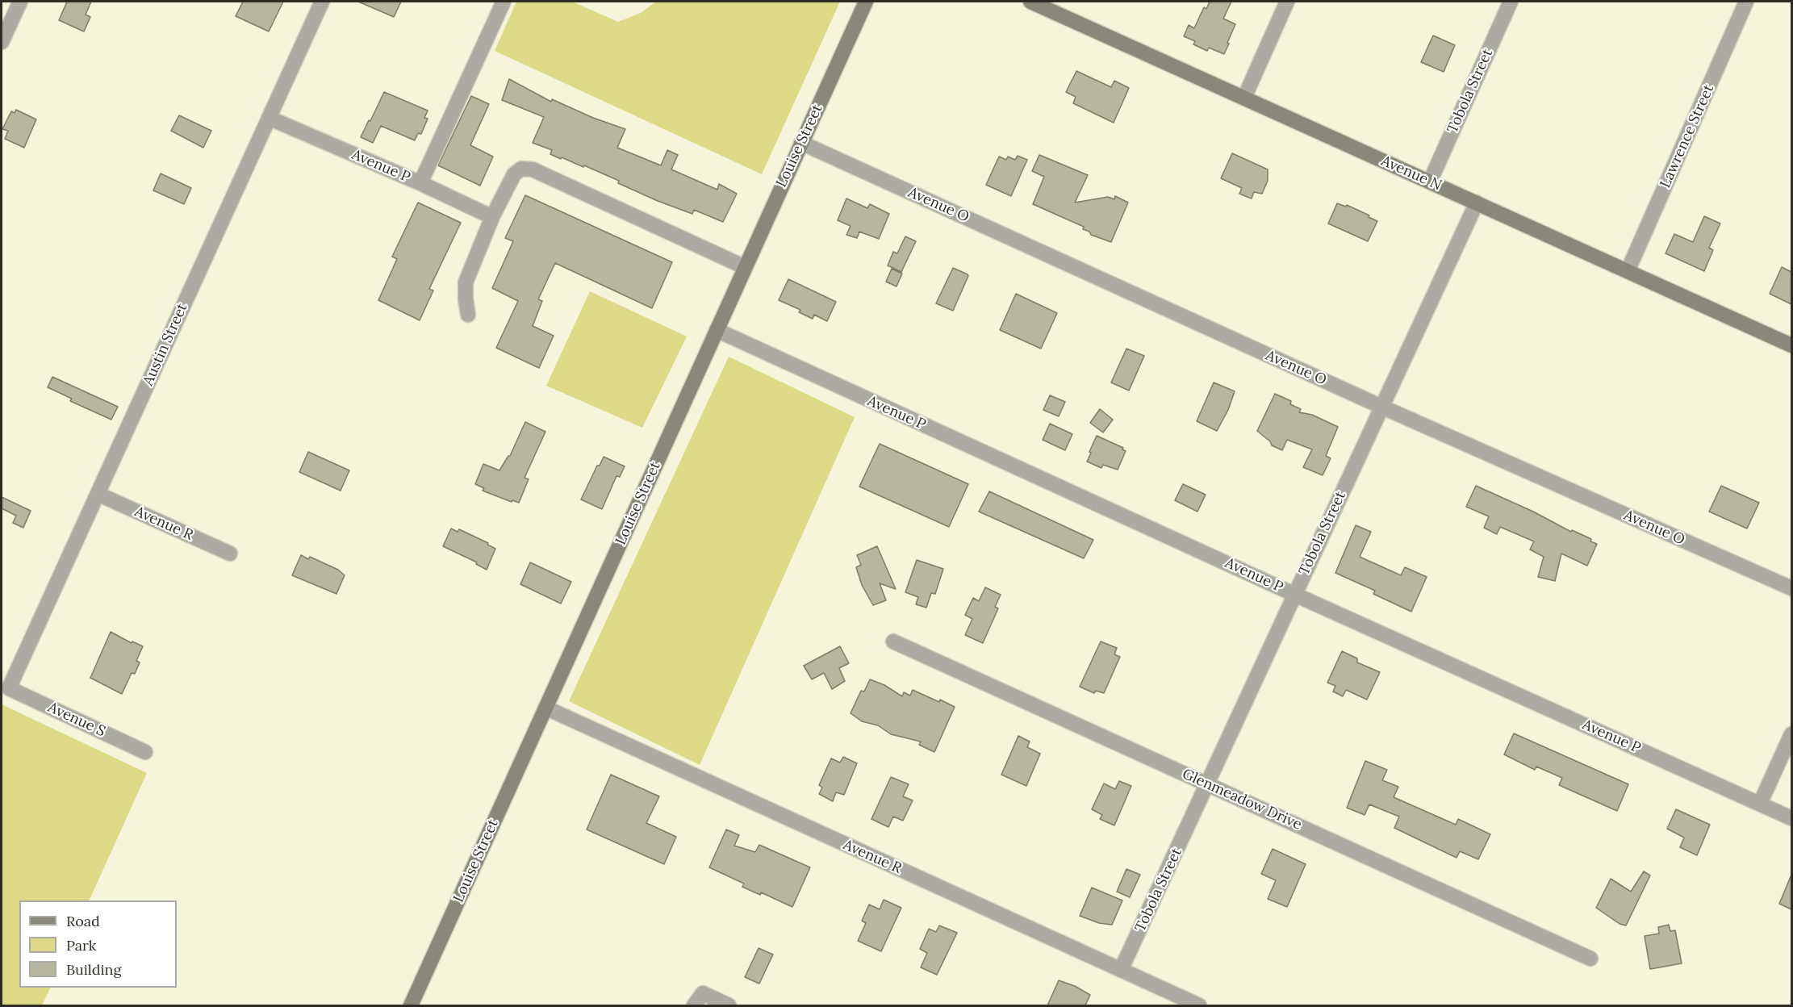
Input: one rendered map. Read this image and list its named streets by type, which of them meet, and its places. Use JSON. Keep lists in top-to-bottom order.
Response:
{
  "streets": {
    "street": [
      "Tobola Street",
      "Lawrence Street",
      "Louise Street",
      "Avenue P",
      "Avenue N",
      "Avenue O",
      "Austin Street",
      "Avenue R",
      "Avenue S",
      "Glenmeadow Drive"
    ]
  },
  "crossings": [
    ["Tobola Street", "Avenue P"],
    ["Tobola Street", "Avenue N"],
    ["Tobola Street", "Avenue O"],
    ["Tobola Street", "Avenue R"],
    ["Tobola Street", "Glenmeadow Drive"],
    ["Lawrence Street", "Avenue N"],
    ["Louise Street", "Avenue P"],
    ["Louise Street", "Avenue O"],
    ["Louise Street", "Avenue R"],
    ["Avenue P", "Austin Street"],
    ["Austin Street", "Avenue R"],
    ["Austin Street", "Avenue S"]
  ],
  "legend": ["Road", "Park", "Building"]
}
